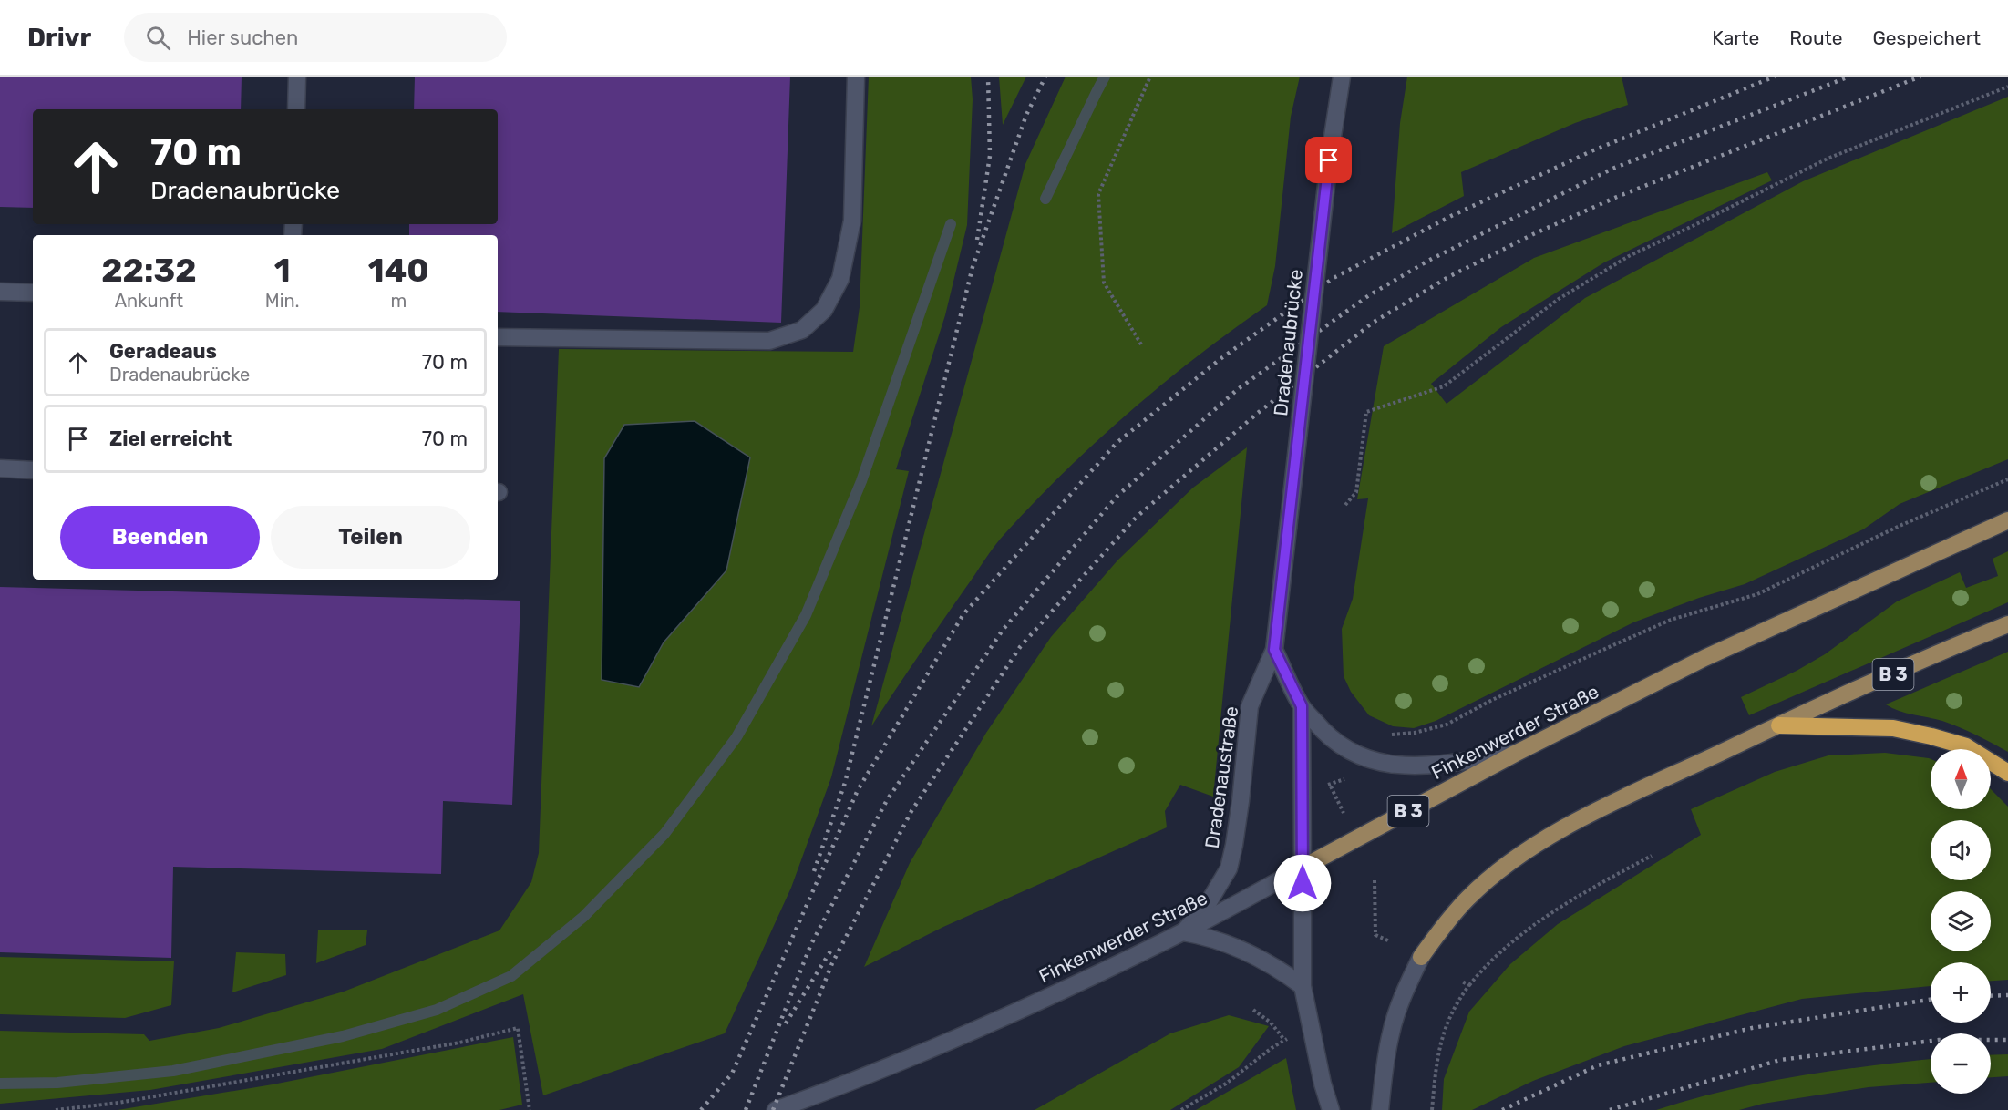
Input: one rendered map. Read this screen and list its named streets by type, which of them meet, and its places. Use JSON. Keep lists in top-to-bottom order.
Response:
{
  "streets": {
    "main road": ["B 3", "Finkenwerder Straße"],
    "street": ["Dradenaubrücke", "Dradenaustraße"]
  },
  "crossings": [
    ["Dradenaubrücke", "Dradenaustraße"],
    ["Finkenwerder Straße", "Dradenaustraße"]
  ],
  "north": "top",
  "page": {
    "header": "Drivr",
    "search": "Hier suchen",
    "nav": ["Karte", "Route", "Gespeichert"],
    "turn": ["70 m", "Dradenaubrücke"],
    "eta": [
      "22:32",
      "Ankunft",
      "1",
      "Min.",
      "140",
      "m"
    ],
    "list": [
      {
        "name": "Geradeaus",
        "note": "Dradenaubrücke",
        "value": "70 m"
      },
      {
        "name": "Ziel erreicht",
        "value": "70 m"
      }
    ],
    "buttons": ["Beenden", "Teilen"],
    "map_buttons": ["+", "−"]
  }
}
